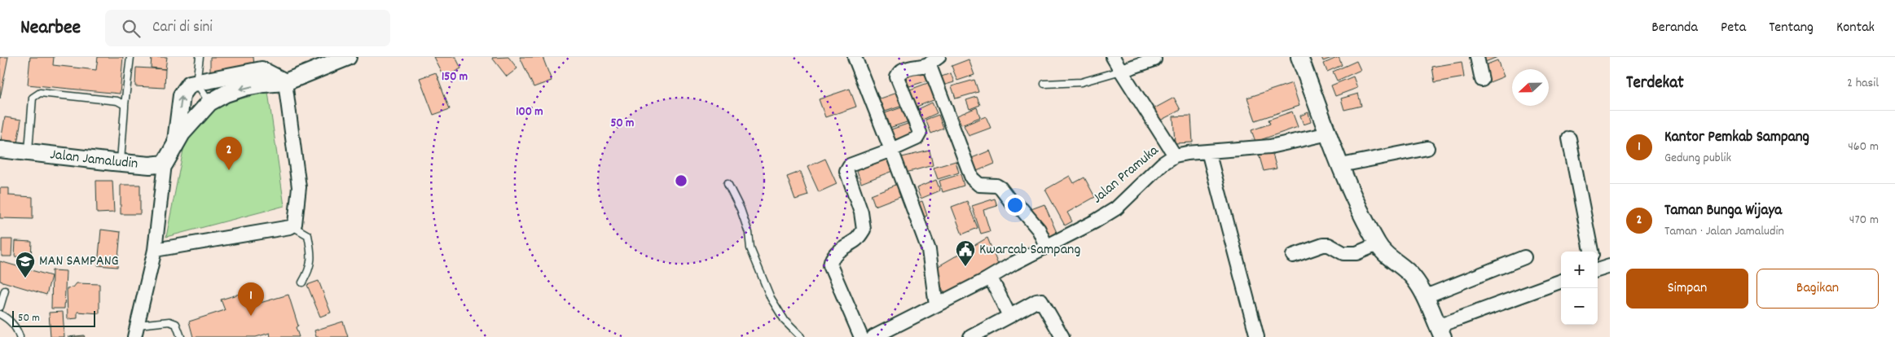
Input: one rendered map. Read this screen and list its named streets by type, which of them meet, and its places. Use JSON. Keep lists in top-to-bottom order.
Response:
{
  "streets": {
    "street": ["Jalan Jamaludin", "Jalan Pramuka"]
  },
  "places": {
    "public building": ["Kwarcab Sampang"],
    "school or university": ["MAN SAMPANG"]
  },
  "scale_bar": "50 m",
  "north": "left",
  "page": {
    "header": "Nearbee",
    "search": "Cari di sini",
    "nav": [
      "Beranda",
      "Peta",
      "Tentang",
      "Kontak"
    ],
    "heading": ["Terdekat", "2 hasil"],
    "list": [
      {
        "mark": "1",
        "name": "Kantor Pemkab Sampang",
        "note": "Gedung publik",
        "value": "460 m"
      },
      {
        "mark": "2",
        "name": "Taman Bunga Wijaya",
        "note": "Taman · Jalan Jamaludin",
        "value": "470 m"
      }
    ],
    "pins": ["2", "1"],
    "map_buttons": ["+", "−"],
    "buttons": ["Simpan", "Bagikan"],
    "scale": "50 m"
  },
  "rings": ["150 m", "100 m", "50 m"]
}
